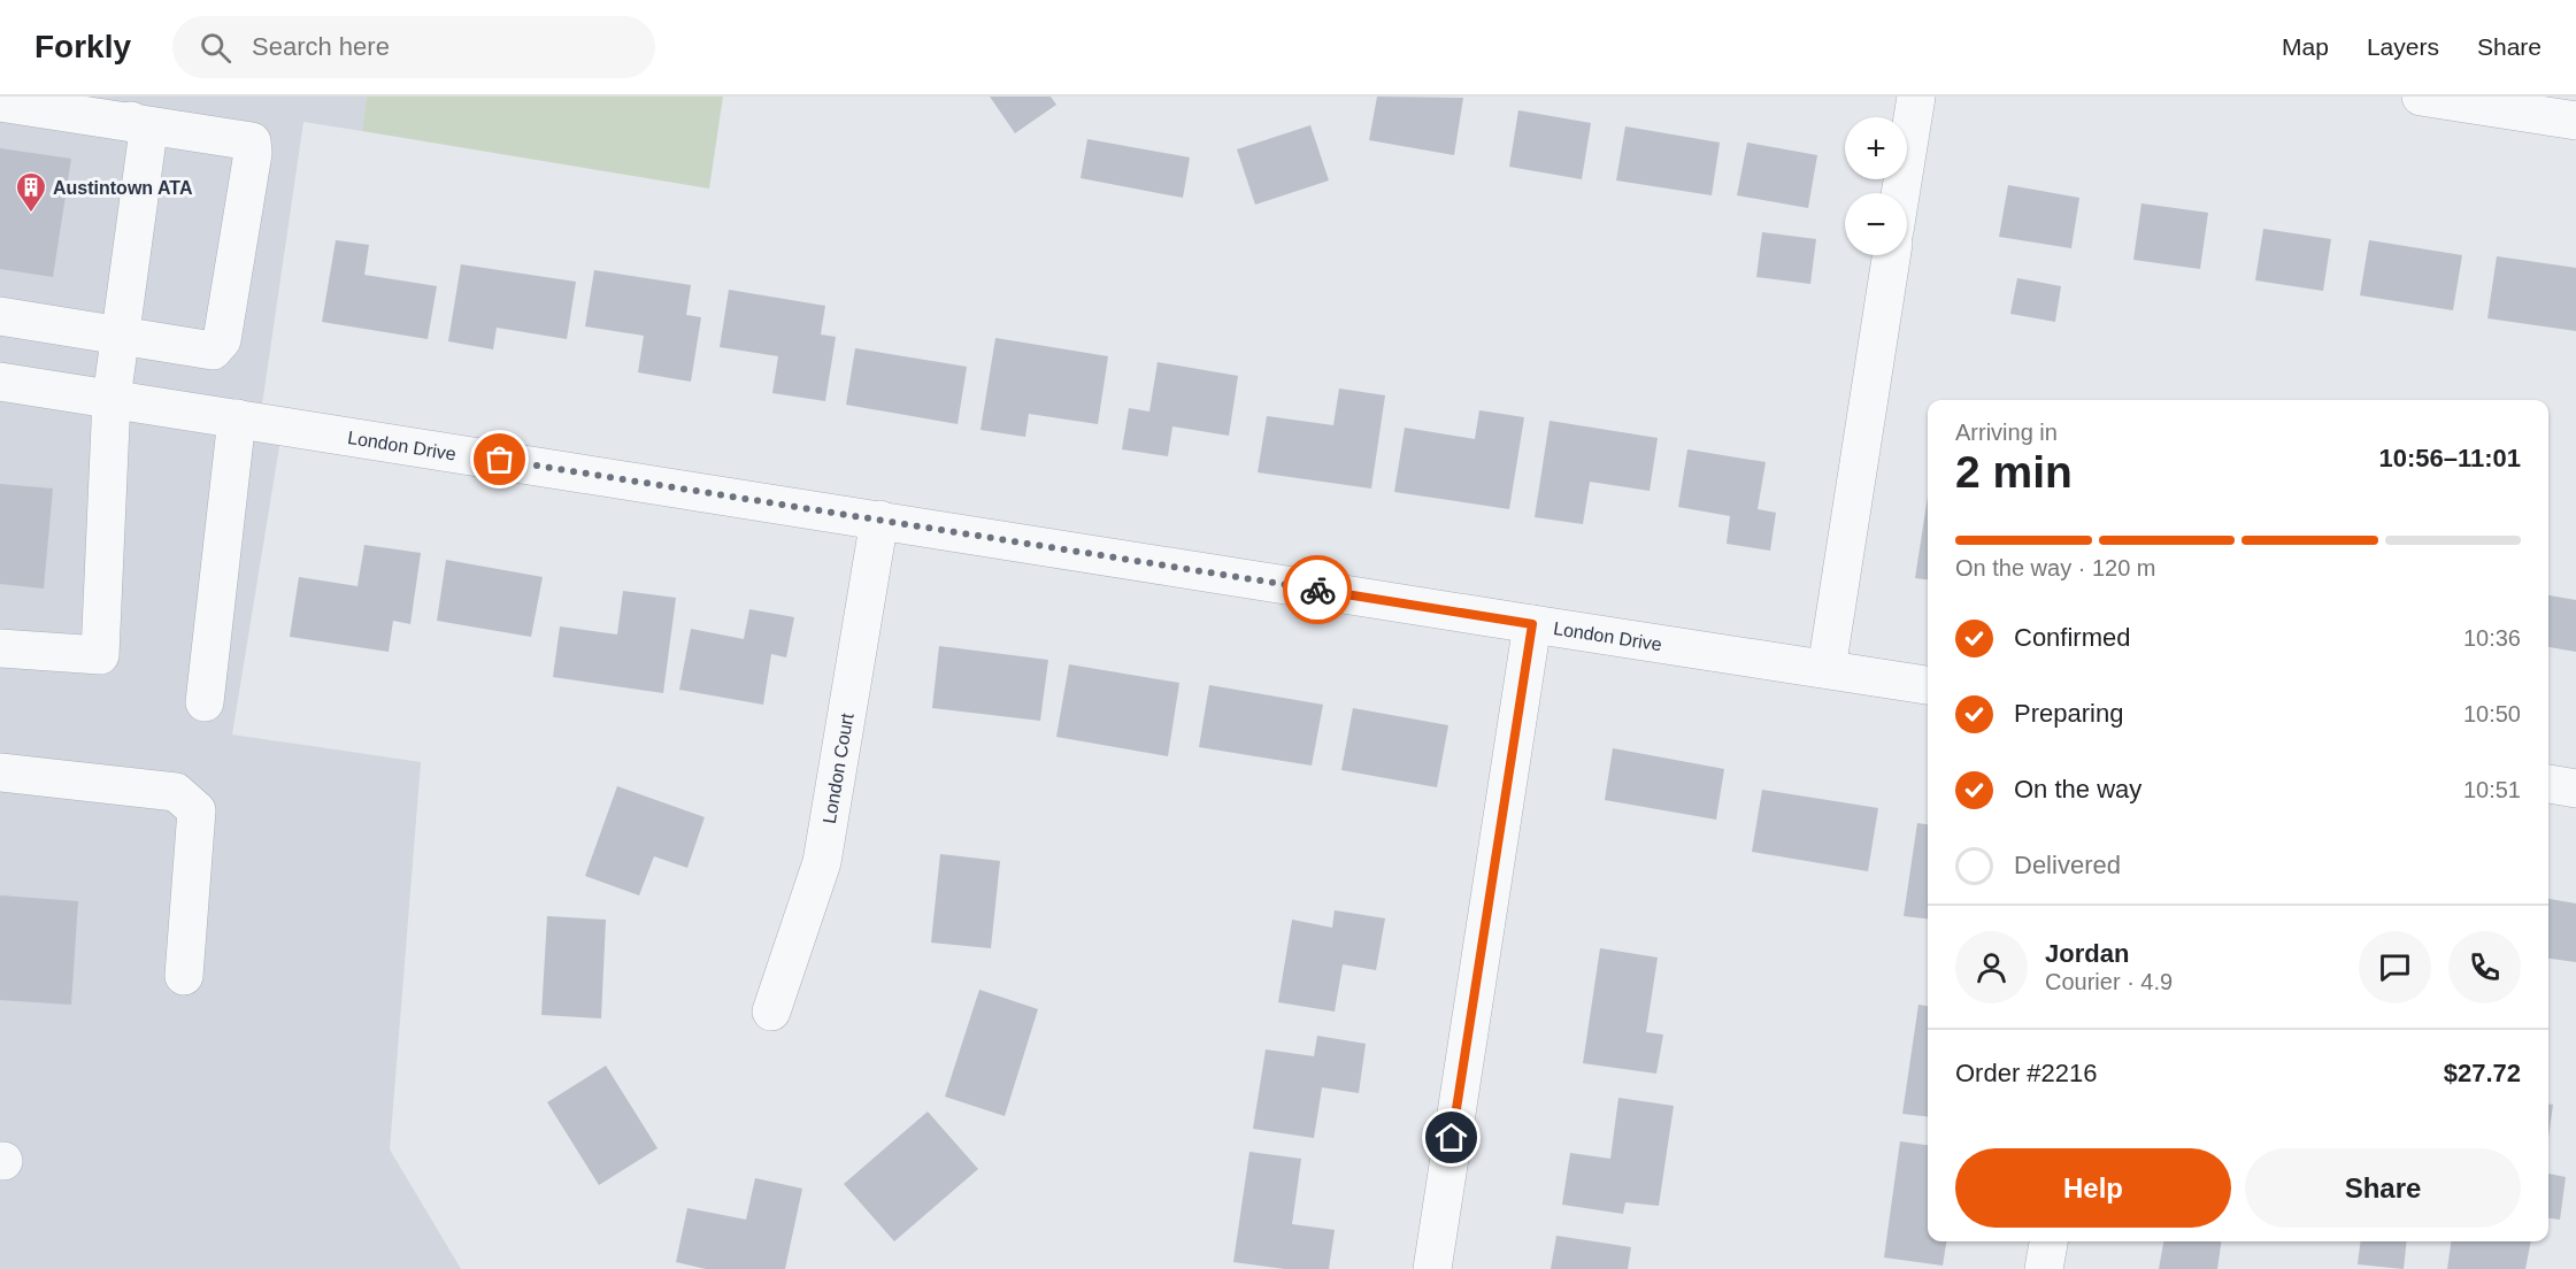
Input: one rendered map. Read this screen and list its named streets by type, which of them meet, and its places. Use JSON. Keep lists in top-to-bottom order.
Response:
{
  "streets": {
    "street": ["London Drive", "London Court"]
  },
  "crossings": [
    ["London Drive", "London Court"]
  ],
  "places": {
    "building": ["Austintown ATA"]
  },
  "page": {
    "header": "Forkly",
    "search": "Search here",
    "nav": ["Map", "Layers", "Share"],
    "map_buttons": ["+", "−"],
    "heading": ["2 min", "Arriving in", "10:56–11:01"],
    "panel": [
      "Jordan",
      "Courier · 4.9",
      "Order #2216",
      "$27.72"
    ],
    "bar": "On the way · 120 m",
    "list": [
      ["Confirmed", "10:36"],
      ["Preparing", "10:50"],
      ["On the way", "10:51"],
      "Delivered"
    ],
    "buttons": ["Help", "Share"]
  }
}
